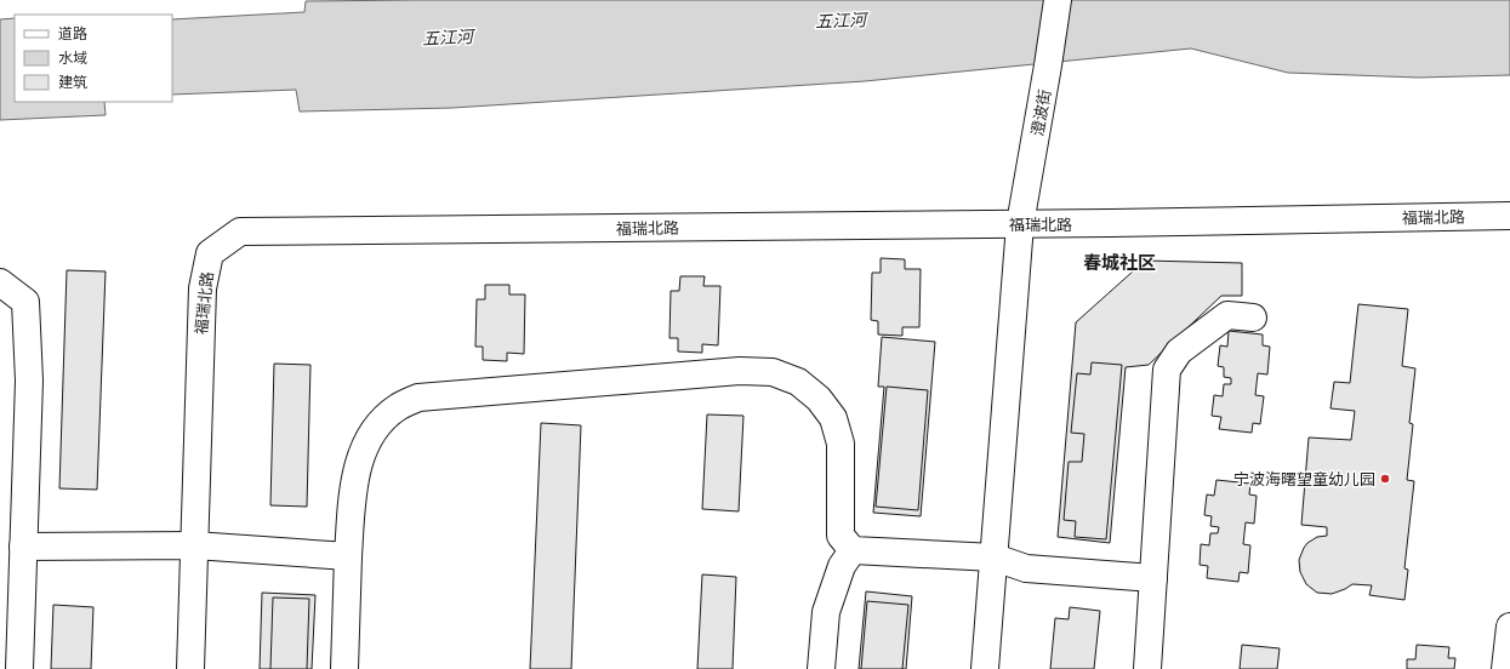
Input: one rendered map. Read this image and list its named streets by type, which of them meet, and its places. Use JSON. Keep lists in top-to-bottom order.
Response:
{
  "streets": {
    "street": ["澄波街", "福瑞北路"]
  },
  "crossings": [
    ["澄波街", "福瑞北路"]
  ],
  "districts": ["春城社区"],
  "water": ["五江河"],
  "places": ["宁波海曙望童幼儿园"],
  "legend": ["道路", "水域", "建筑"]
}
